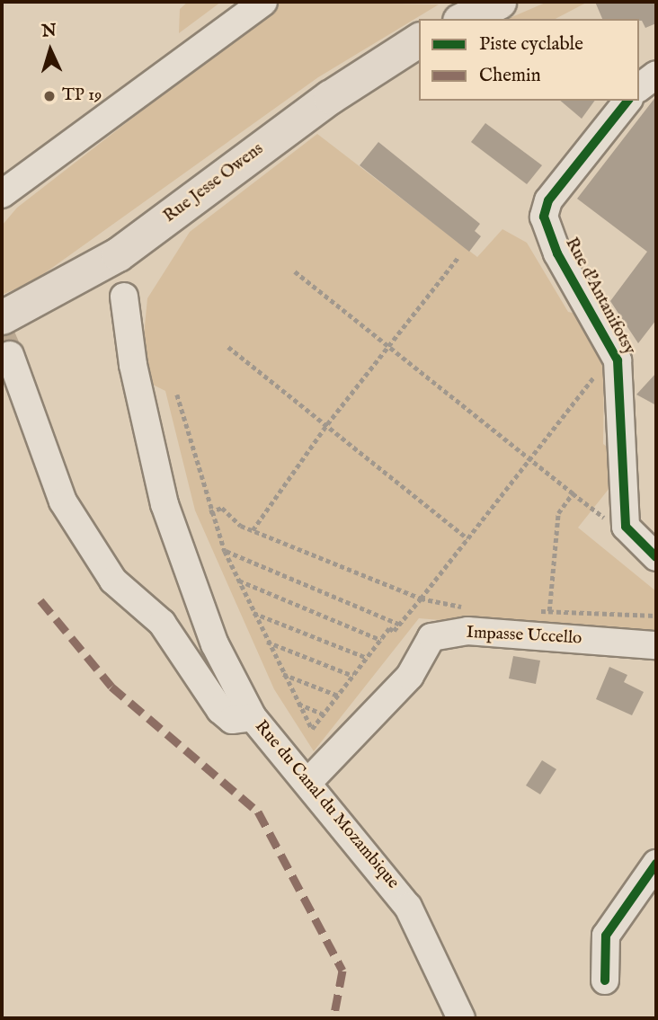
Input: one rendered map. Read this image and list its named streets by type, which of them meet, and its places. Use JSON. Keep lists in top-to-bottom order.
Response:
{
  "streets": {
    "main road": ["Rue Jesse Owens"],
    "street": ["Rue d'Antanifotsy", "Impasse Uccello", "Rue du Canal du Mozambique"]
  },
  "crossings": [
    ["Impasse Uccello", "Rue du Canal du Mozambique"]
  ],
  "places": ["TP 19"],
  "legend": ["Piste cyclable", "Chemin"],
  "north": "top"
}
